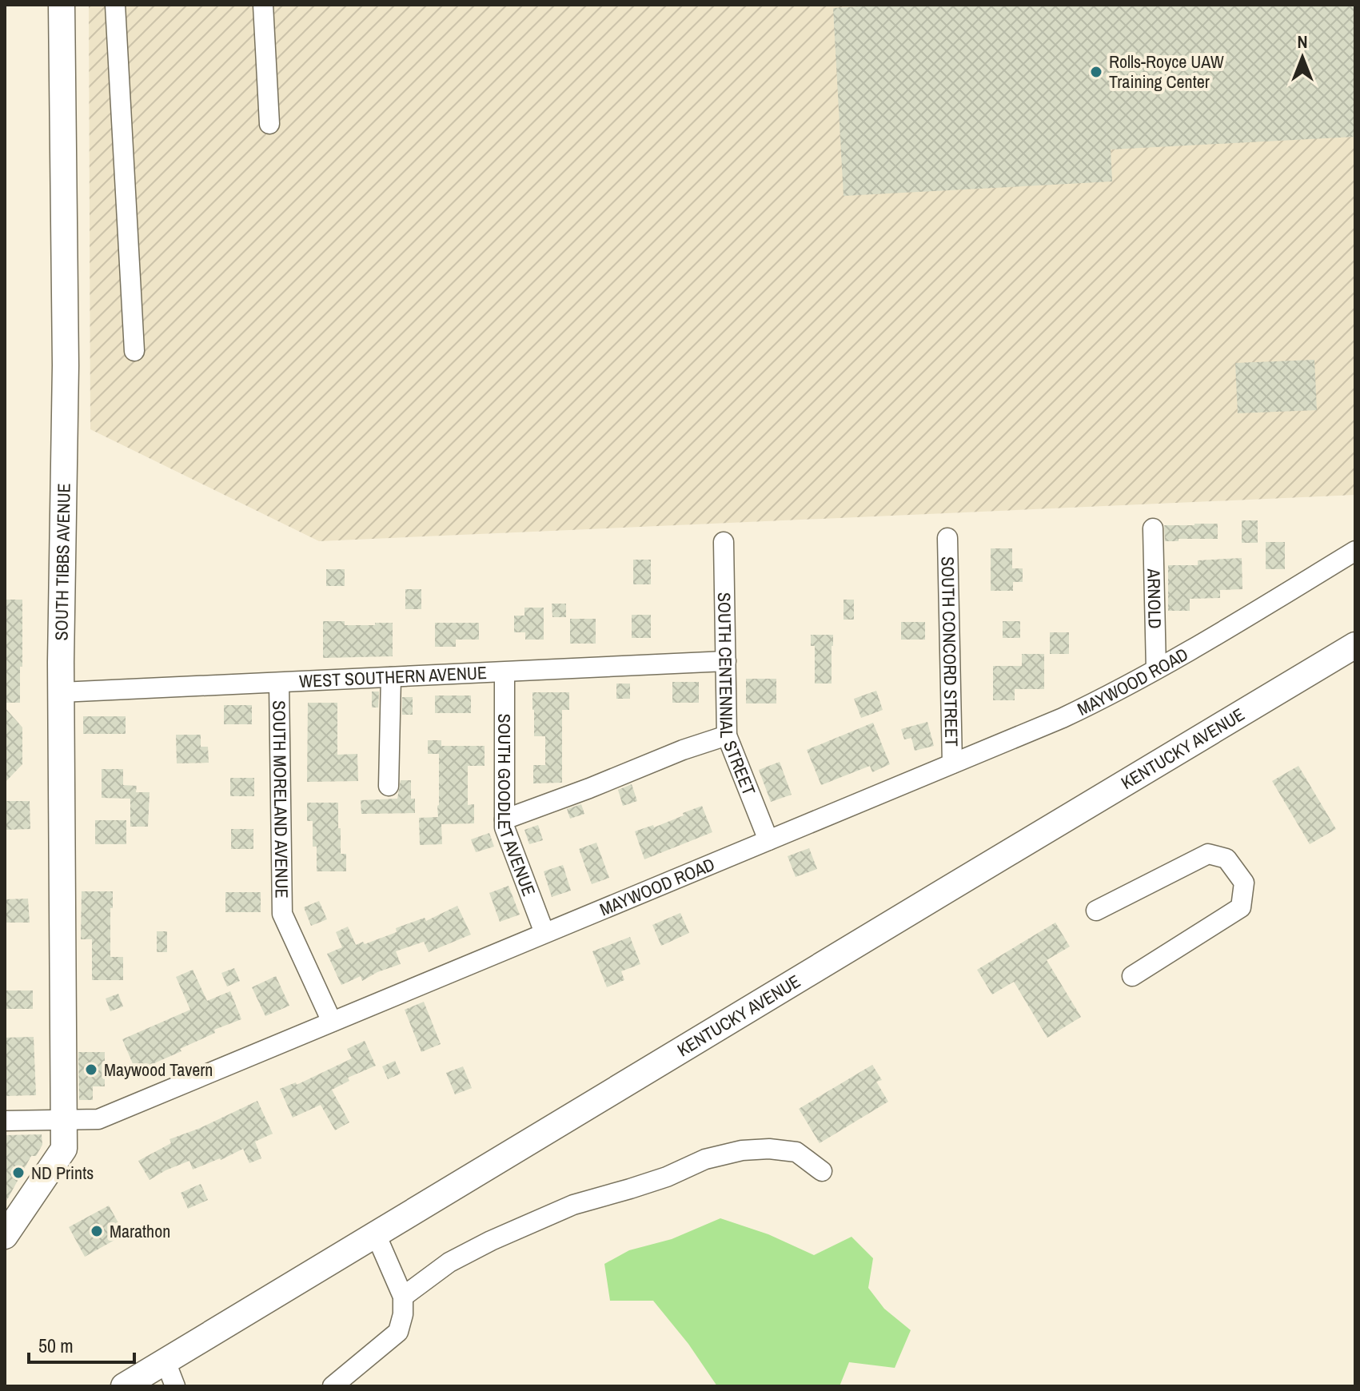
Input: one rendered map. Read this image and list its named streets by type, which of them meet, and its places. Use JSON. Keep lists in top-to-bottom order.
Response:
{
  "streets": {
    "main road": ["SOUTH TIBBS AVENUE", "KENTUCKY AVENUE"],
    "street": [
      "ARNOLD",
      "SOUTH CONCORD STREET",
      "WEST SOUTHERN AVENUE",
      "MAYWOOD ROAD",
      "SOUTH CENTENNIAL STREET",
      "SOUTH MORELAND AVENUE",
      "SOUTH GOODLET AVENUE"
    ]
  },
  "crossings": [
    ["SOUTH TIBBS AVENUE", "WEST SOUTHERN AVENUE"],
    ["SOUTH TIBBS AVENUE", "MAYWOOD ROAD"],
    ["ARNOLD", "MAYWOOD ROAD"],
    ["SOUTH CONCORD STREET", "MAYWOOD ROAD"],
    ["WEST SOUTHERN AVENUE", "SOUTH CENTENNIAL STREET"],
    ["WEST SOUTHERN AVENUE", "SOUTH MORELAND AVENUE"],
    ["WEST SOUTHERN AVENUE", "SOUTH GOODLET AVENUE"],
    ["MAYWOOD ROAD", "SOUTH CENTENNIAL STREET"],
    ["MAYWOOD ROAD", "SOUTH MORELAND AVENUE"],
    ["MAYWOOD ROAD", "SOUTH GOODLET AVENUE"]
  ],
  "places": [
    "Rolls-Royce UAW Training Center",
    "Maywood Tavern",
    "ND Prints",
    "Marathon"
  ],
  "scale_bar": "50 m",
  "north": "top"
}
